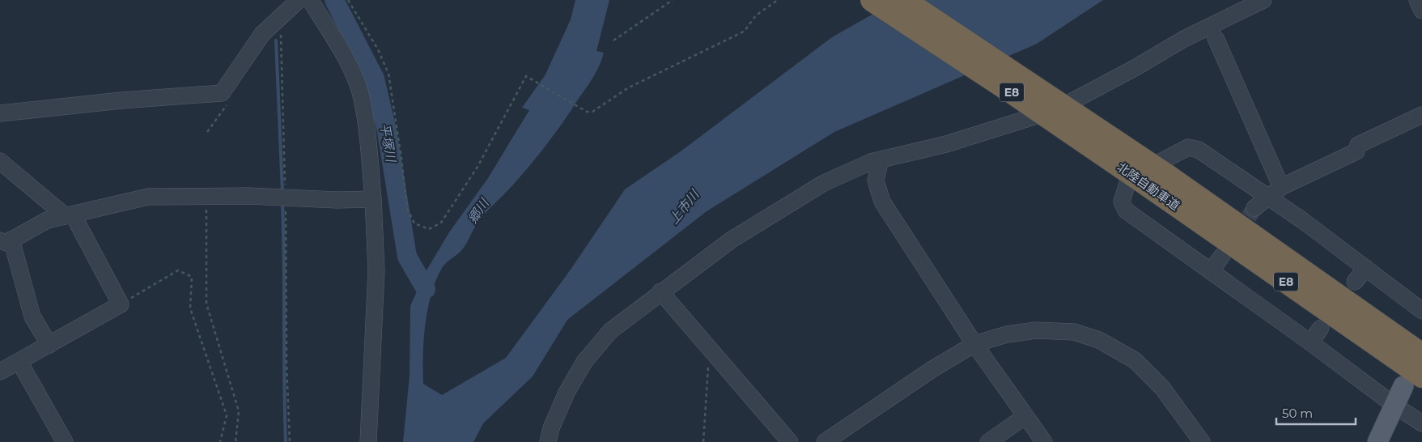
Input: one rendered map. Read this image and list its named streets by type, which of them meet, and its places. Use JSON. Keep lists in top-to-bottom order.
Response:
{
  "streets": {
    "highway": ["E8", "北陸自動車道"]
  },
  "water": ["平塚川", "上市川", "郷川"],
  "scale_bar": "50 m"
}
